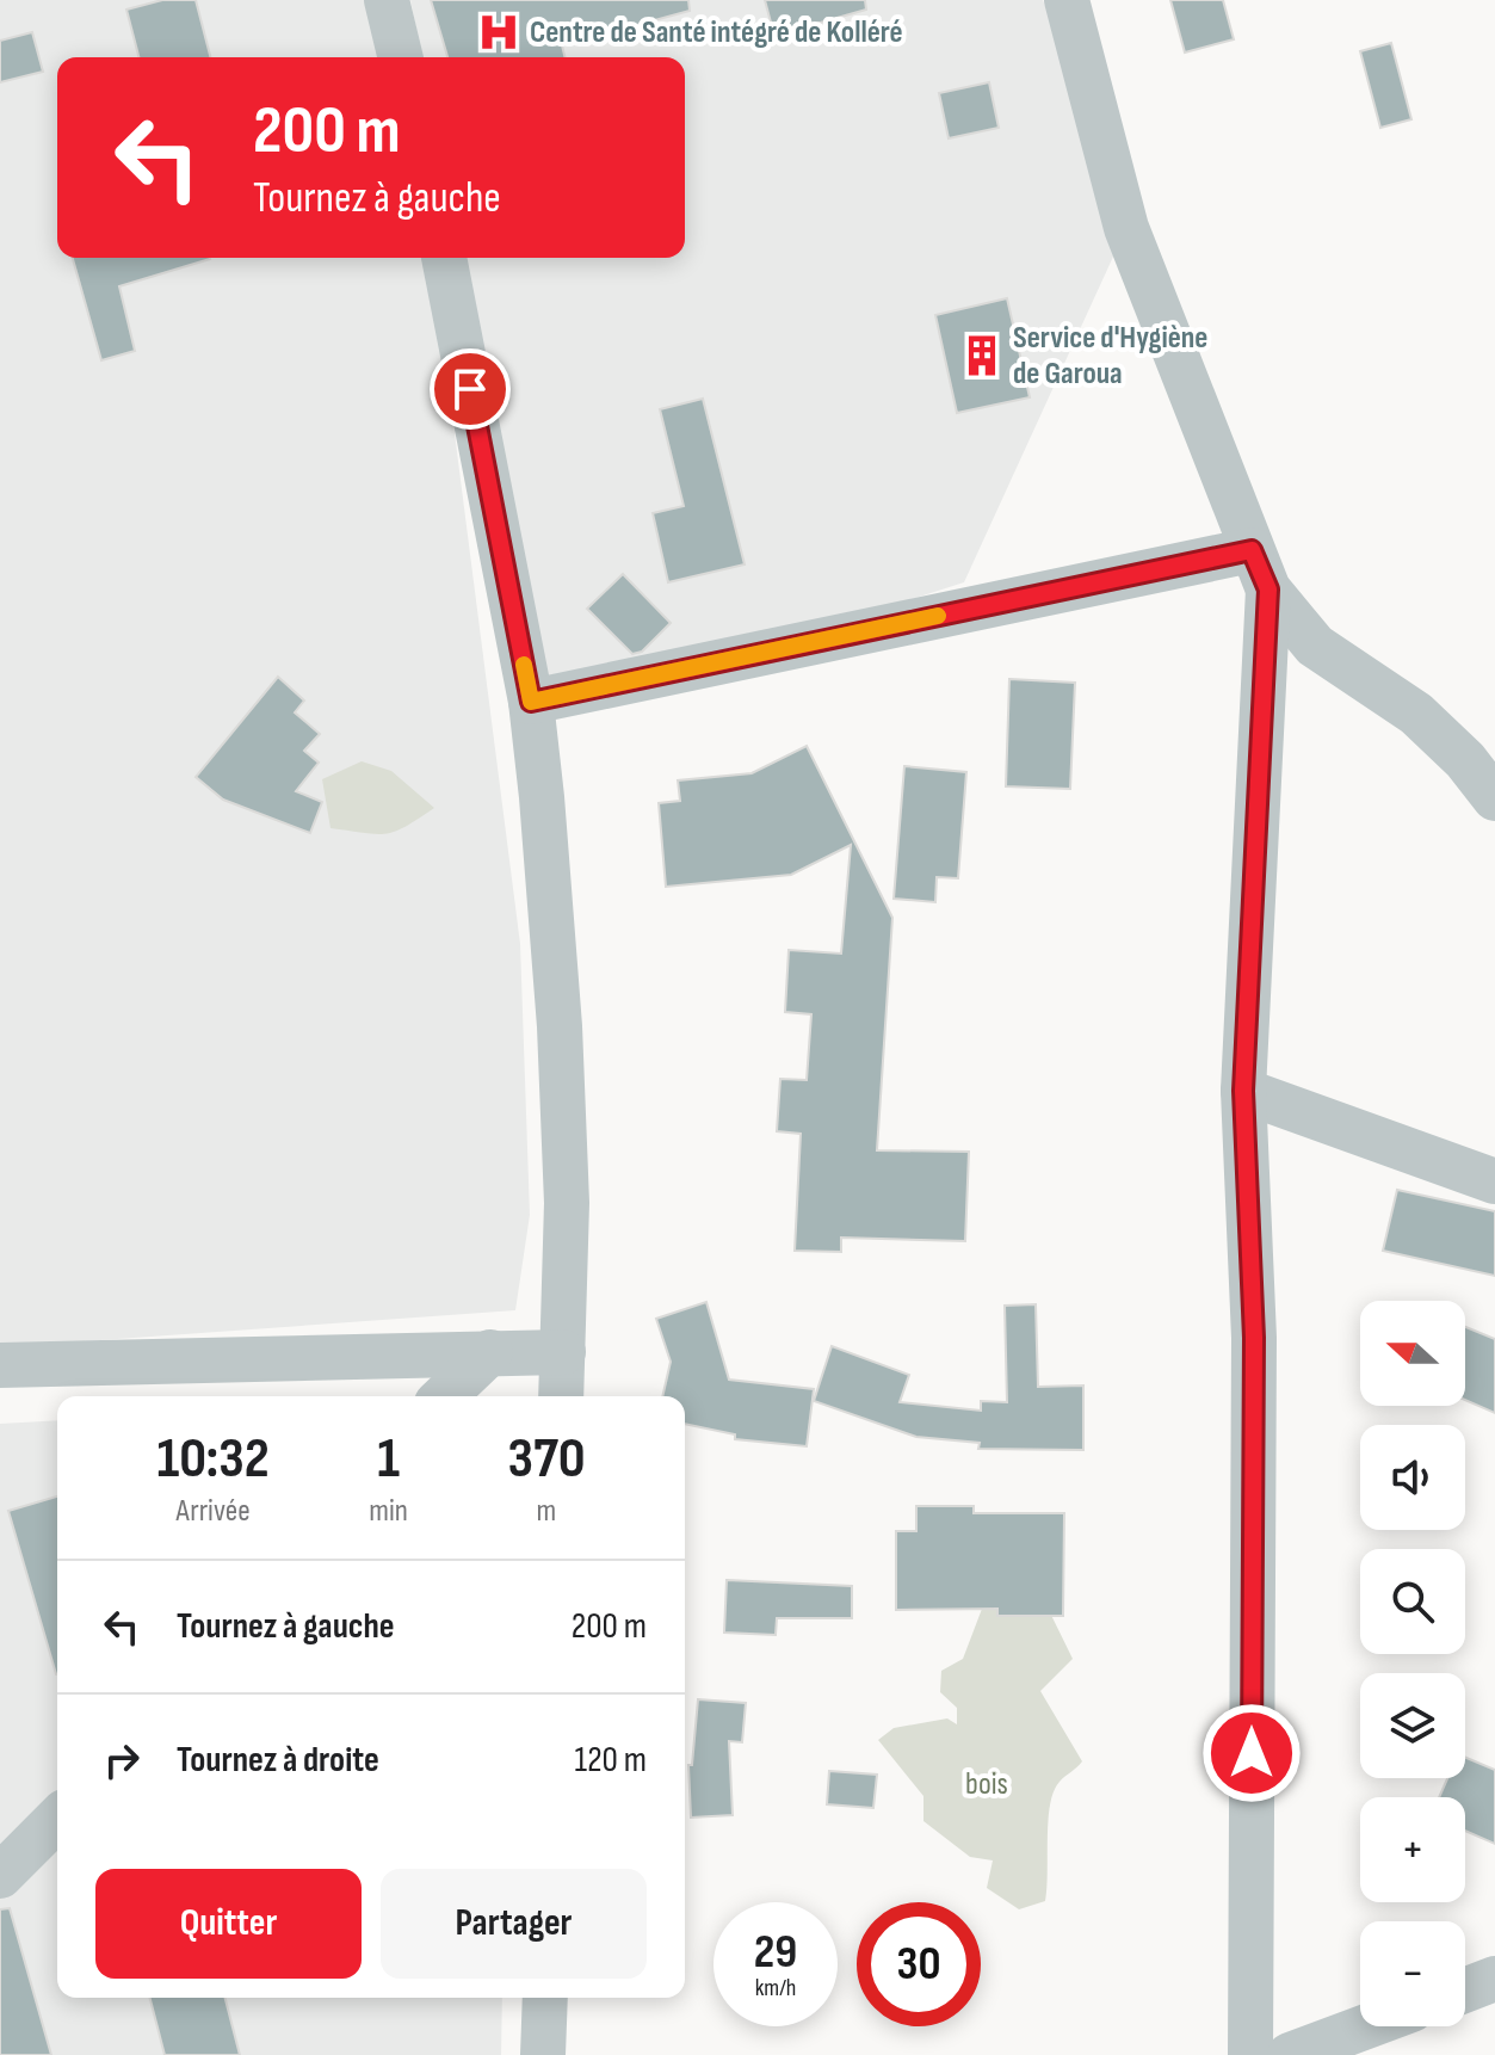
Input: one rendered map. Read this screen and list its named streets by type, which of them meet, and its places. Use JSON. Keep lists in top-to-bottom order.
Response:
{
  "parks": ["bois"],
  "places": {
    "hospital": ["Centre de Santé intégré de Kolléré"],
    "building": ["Service d'Hygiène de Garoua"]
  },
  "north": "left",
  "page": {
    "turn": ["200 m", "Tournez à gauche"],
    "map_buttons": ["+", "−"],
    "eta": [
      "10:32",
      "Arrivée",
      "1",
      "min",
      "370",
      "m"
    ],
    "list": [
      {
        "name": "Tournez à gauche",
        "value": "200 m"
      },
      {
        "name": "Tournez à droite",
        "value": "120 m"
      }
    ],
    "buttons": ["Quitter", "Partager"],
    "speed": "29 km/h",
    "limit": "30"
  }
}
